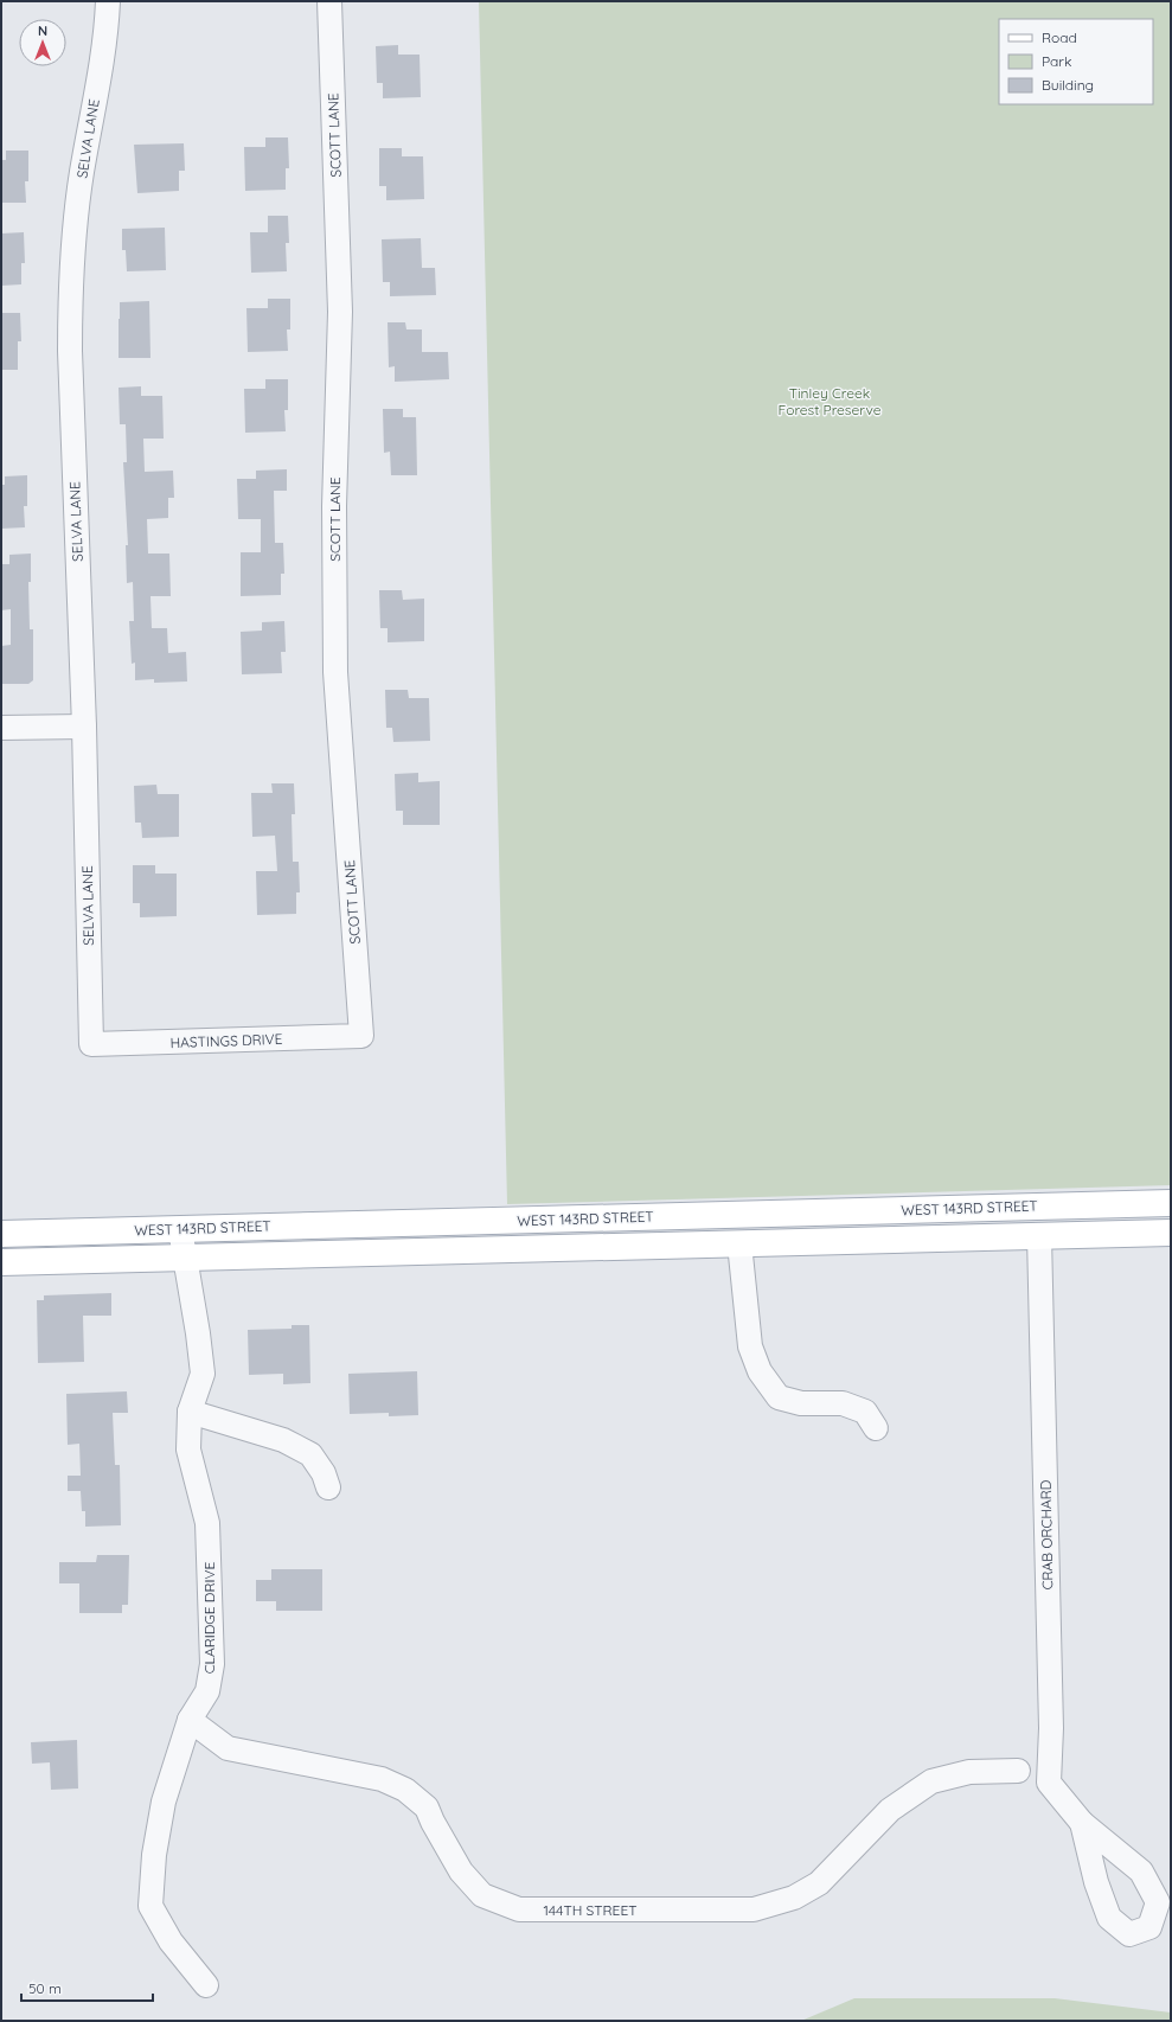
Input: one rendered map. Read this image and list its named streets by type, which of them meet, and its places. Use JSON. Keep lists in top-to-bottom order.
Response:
{
  "streets": {
    "main road": ["WEST 143RD STREET"],
    "street": [
      "SCOTT LANE",
      "SELVA LANE",
      "HASTINGS DRIVE",
      "CRAB ORCHARD",
      "CLARIDGE DRIVE",
      "144TH STREET"
    ]
  },
  "crossings": [
    ["SCOTT LANE", "HASTINGS DRIVE"],
    ["SELVA LANE", "HASTINGS DRIVE"],
    ["WEST 143RD STREET", "CRAB ORCHARD"],
    ["WEST 143RD STREET", "CLARIDGE DRIVE"],
    ["CLARIDGE DRIVE", "144TH STREET"]
  ],
  "parks": ["Tinley Creek Forest Preserve"],
  "legend": ["Road", "Park", "Building"],
  "scale_bar": "50 m",
  "north": "top"
}
